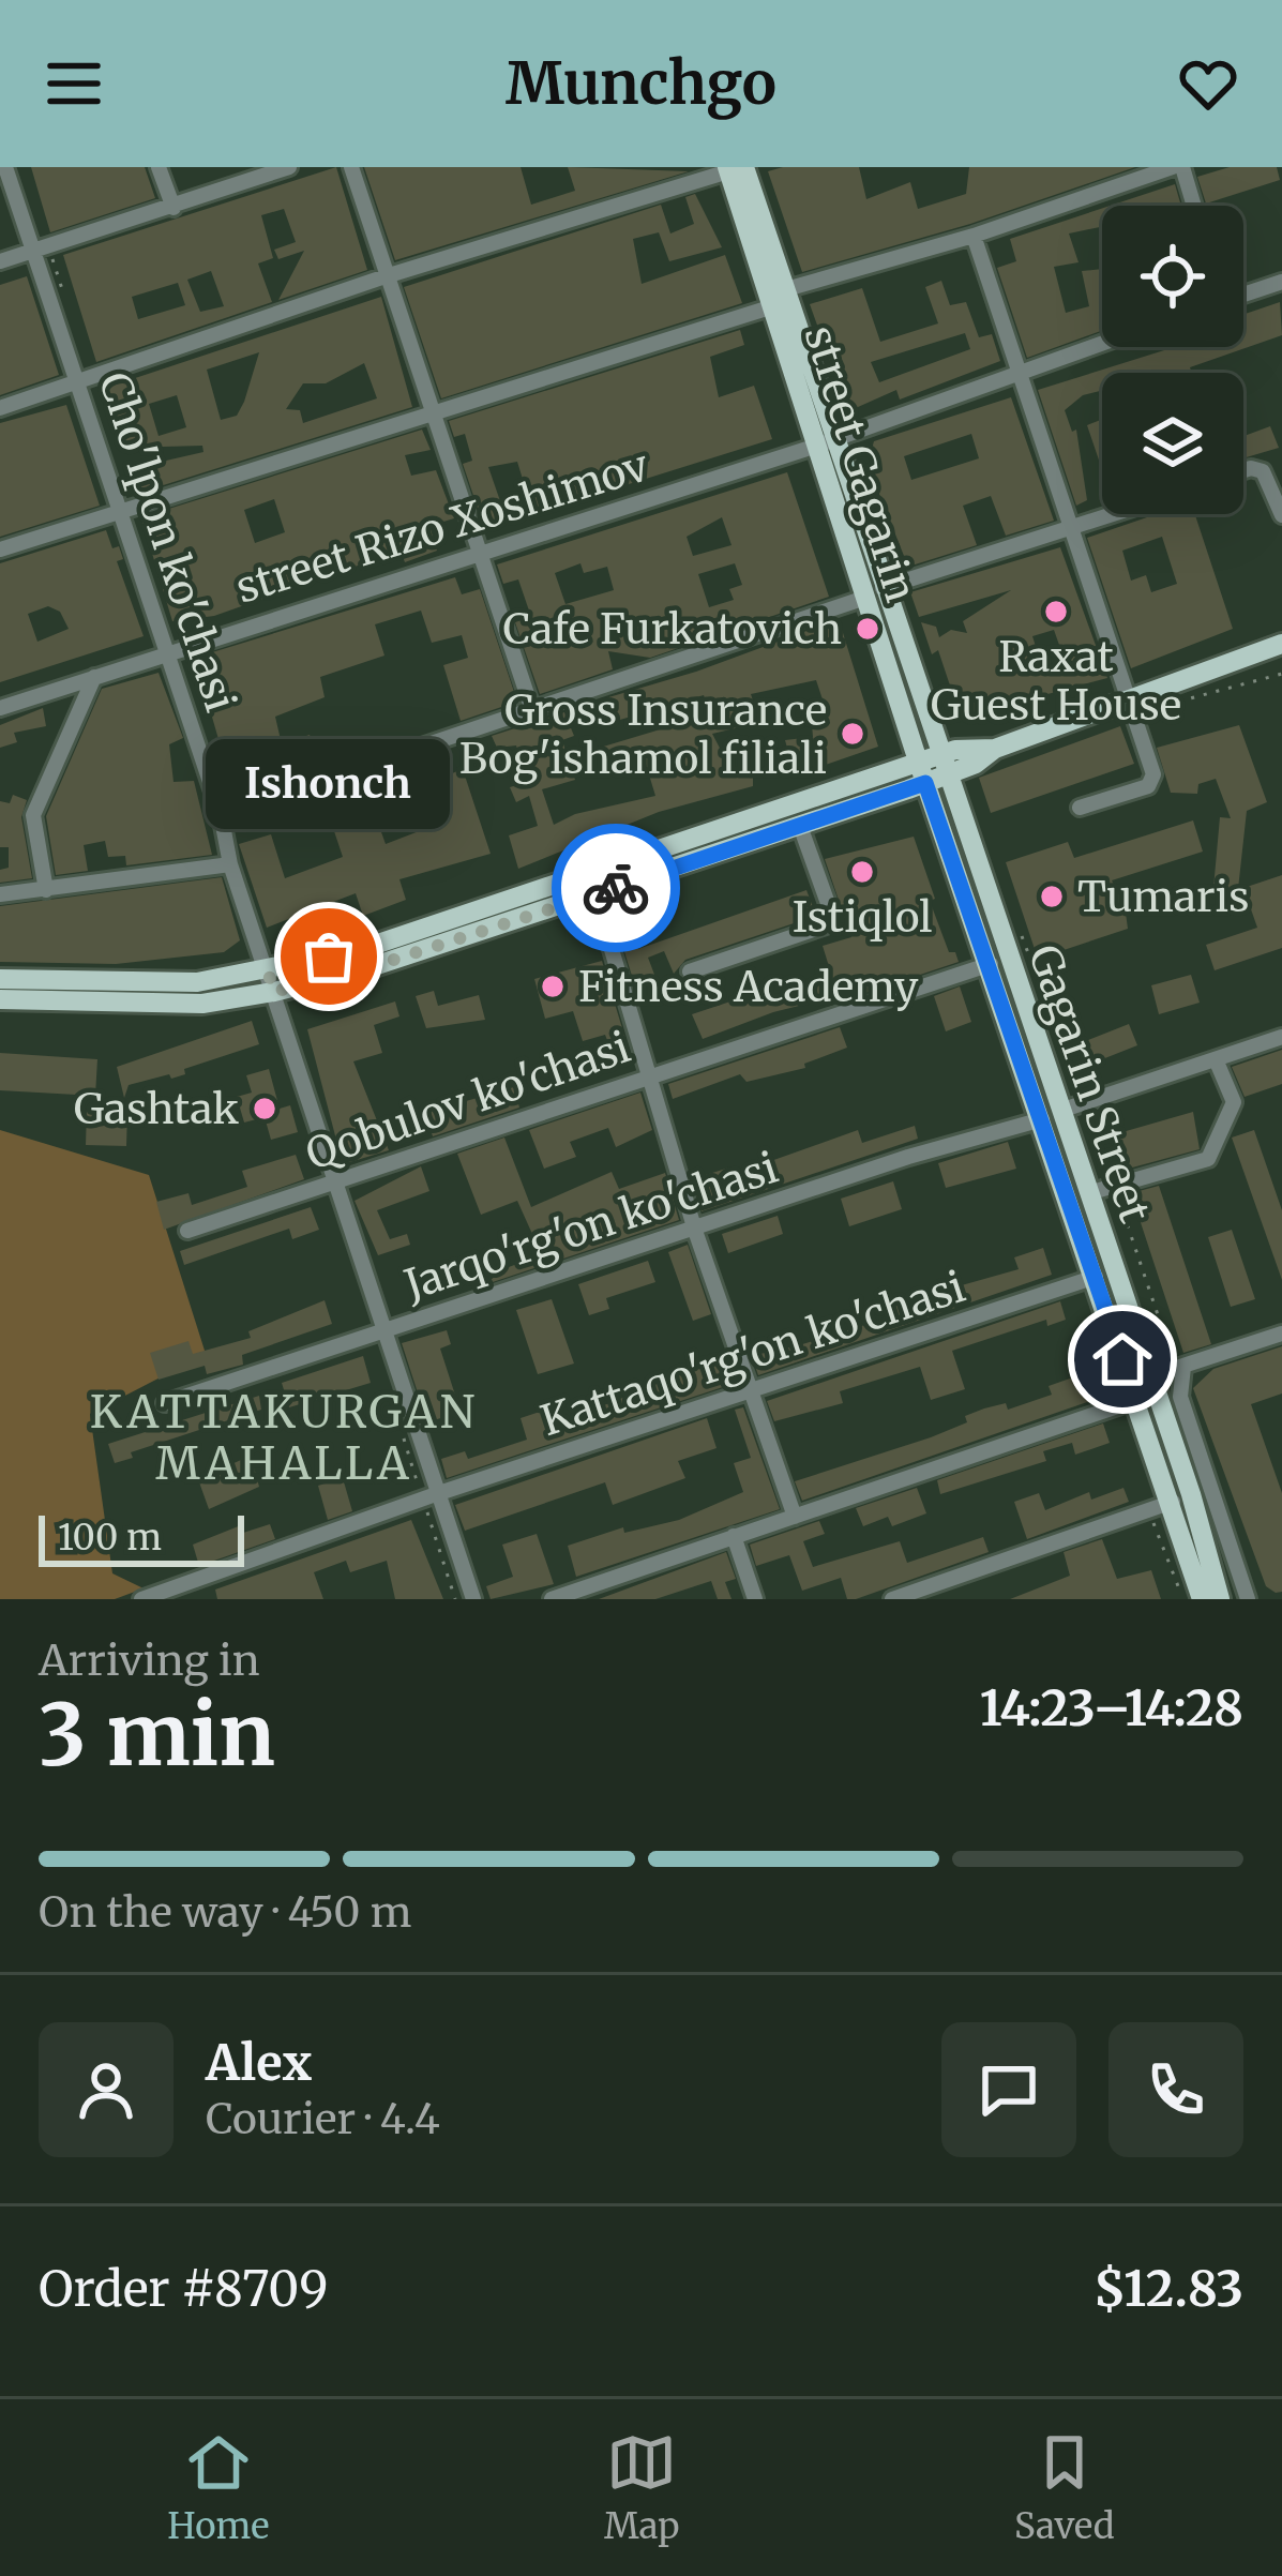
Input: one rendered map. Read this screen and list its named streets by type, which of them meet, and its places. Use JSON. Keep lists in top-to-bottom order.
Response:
{
  "streets": {
    "main road": ["street Gagarin", "Gagarin Street"],
    "street": [
      "street Rizo Xoshimov",
      "Cho'lpon ko'chasi",
      "Qobulov ko'chasi",
      "Jarqo'rg'on ko'chasi",
      "Kattaqo'rg'on ko'chasi"
    ]
  },
  "crossings": [
    ["street Gagarin", "street Rizo Xoshimov"],
    ["street Gagarin", "Gagarin Street"],
    ["street Rizo Xoshimov", "Cho'lpon ko'chasi"],
    ["Cho'lpon ko'chasi", "Qobulov ko'chasi"],
    ["Cho'lpon ko'chasi", "Jarqo'rg'on ko'chasi"],
    ["Cho'lpon ko'chasi", "Kattaqo'rg'on ko'chasi"],
    ["Gagarin Street", "Qobulov ko'chasi"],
    ["Gagarin Street", "Jarqo'rg'on ko'chasi"],
    ["Gagarin Street", "Kattaqo'rg'on ko'chasi"]
  ],
  "districts": ["KATTAKURGAN MAHALLA"],
  "places": [
    "Raxat Guest House",
    "Cafe Furkatovich",
    "Gross Insurance Bog'ishamol filiali",
    "Istiqlol",
    "Tumaris",
    "Ishonch",
    "Fitness Academy",
    "Gashtak"
  ],
  "scale_bar": "100 m",
  "page": {
    "header": "Munchgo",
    "bubble": "Ishonch",
    "scale": "100 m",
    "heading": ["3 min", "Arriving in", "14:23–14:28"],
    "panel": [
      "Alex",
      "Courier · 4.4",
      "Order #8709",
      "$12.83"
    ],
    "bar": "On the way · 450 m",
    "tabs": ["Home", "Map", "Saved"]
  }
}
